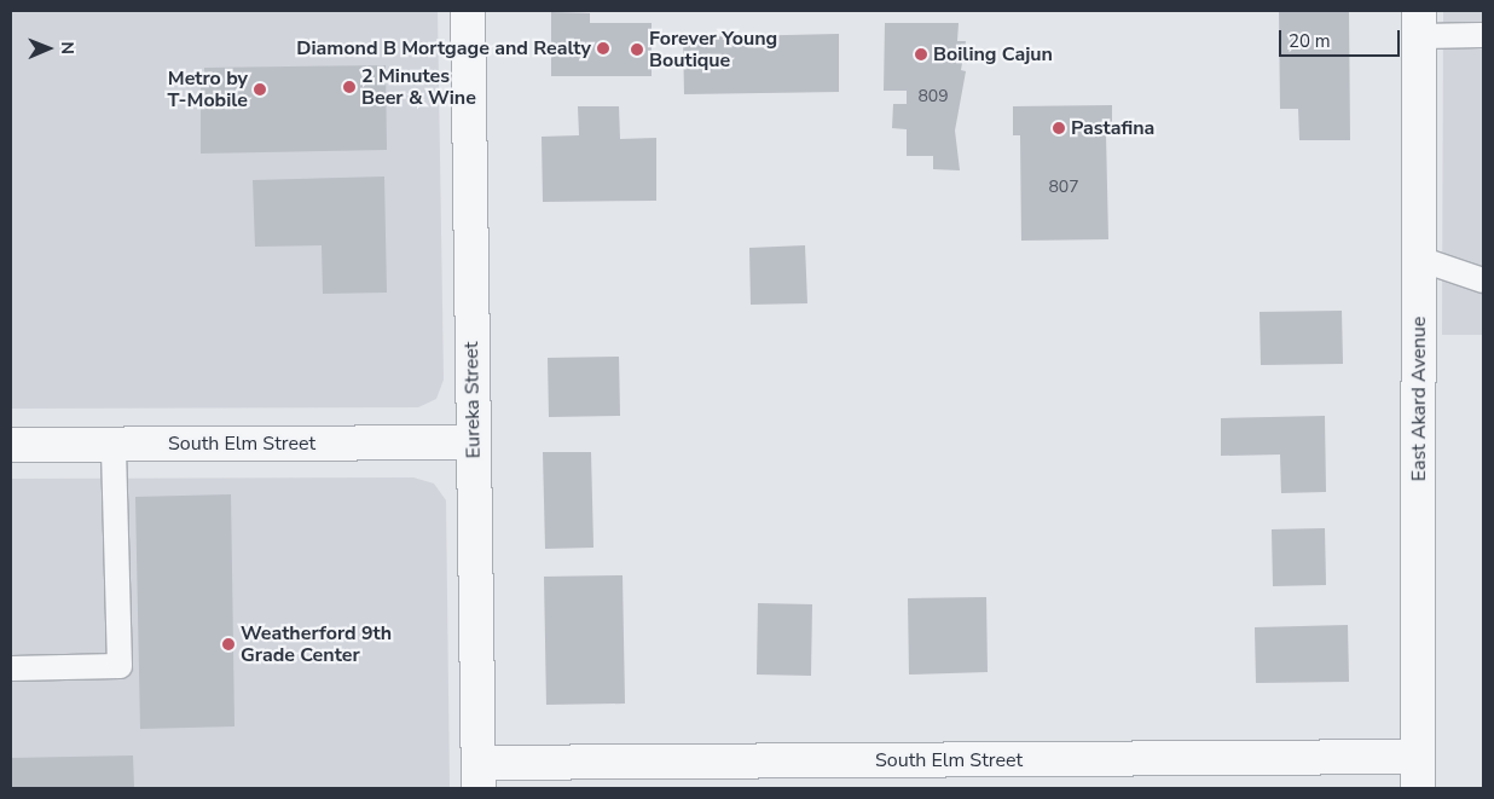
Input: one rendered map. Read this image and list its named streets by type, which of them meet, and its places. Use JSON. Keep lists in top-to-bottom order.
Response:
{
  "streets": {
    "street": ["East Akard Avenue", "Eureka Street", "South Elm Street"]
  },
  "crossings": [
    ["East Akard Avenue", "South Elm Street"],
    ["Eureka Street", "South Elm Street"]
  ],
  "places": [
    "Diamond B Mortgage and Realty",
    "Forever Young Boutique",
    "Boiling Cajun",
    "2 Minutes Beer & Wine",
    "Metro by T-Mobile",
    "Pastafina",
    "Weatherford 9th Grade Center"
  ],
  "house_numbers": ["809", "807"],
  "scale_bar": "20 m",
  "north": "right"
}
